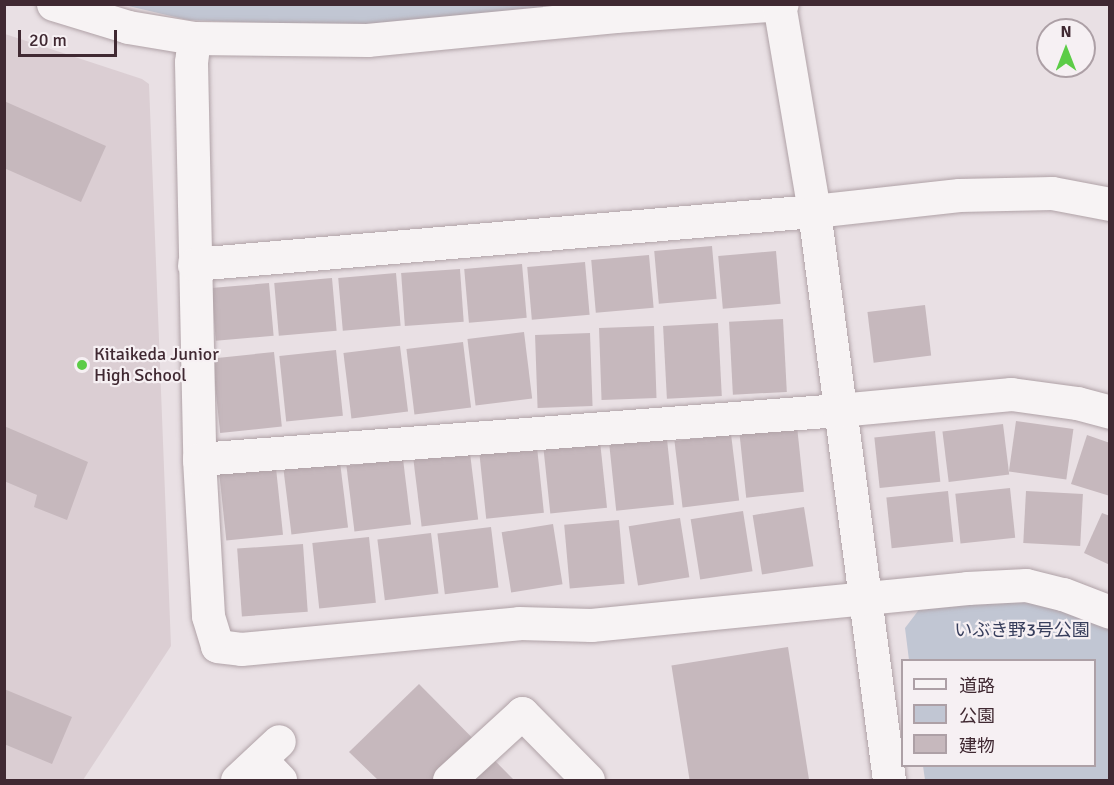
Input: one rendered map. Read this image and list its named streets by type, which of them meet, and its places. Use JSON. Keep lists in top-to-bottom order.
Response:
{
  "parks": ["いぶき野3号公園"],
  "places": ["Kitaikeda Junior High School"],
  "legend": ["道路", "公園", "建物"],
  "scale_bar": "20 m",
  "north": "top"
}
